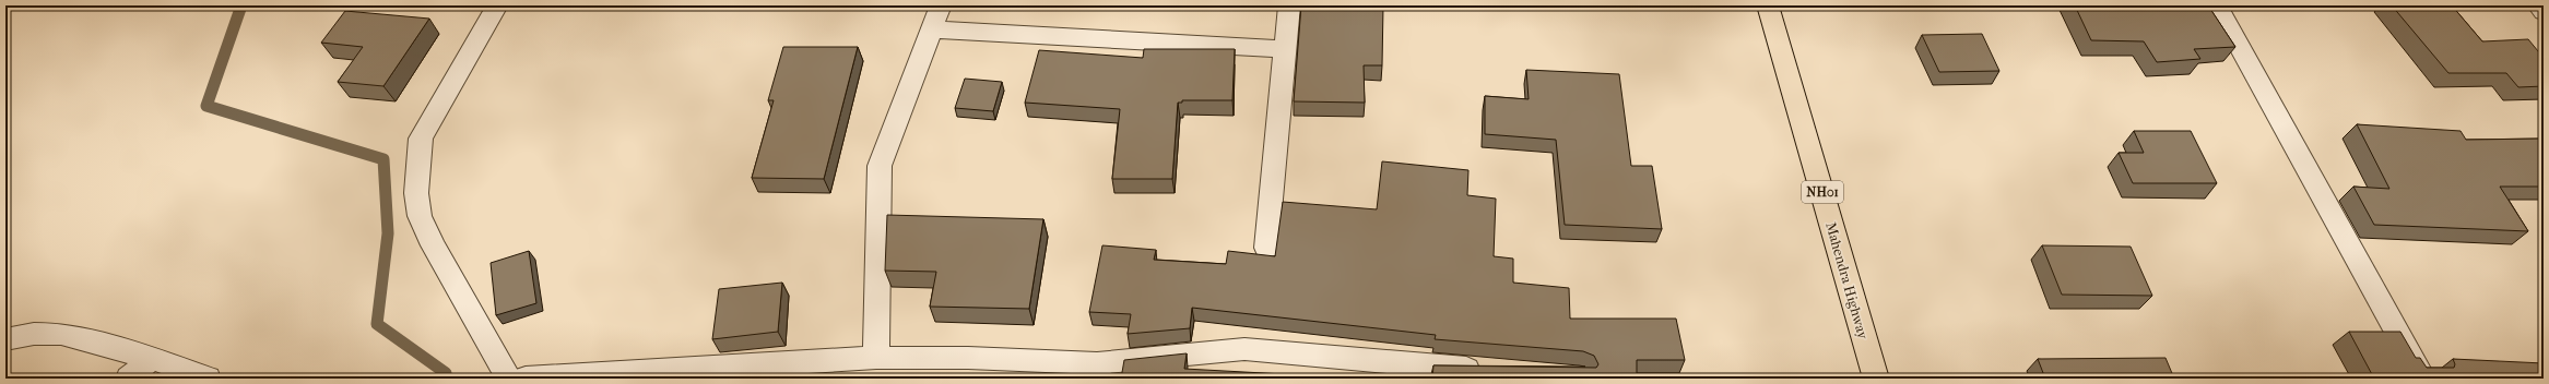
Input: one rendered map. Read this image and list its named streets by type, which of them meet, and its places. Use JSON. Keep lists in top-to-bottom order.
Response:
{
  "streets": {
    "highway": ["NH01", "Mahendra Highway"]
  }
}
